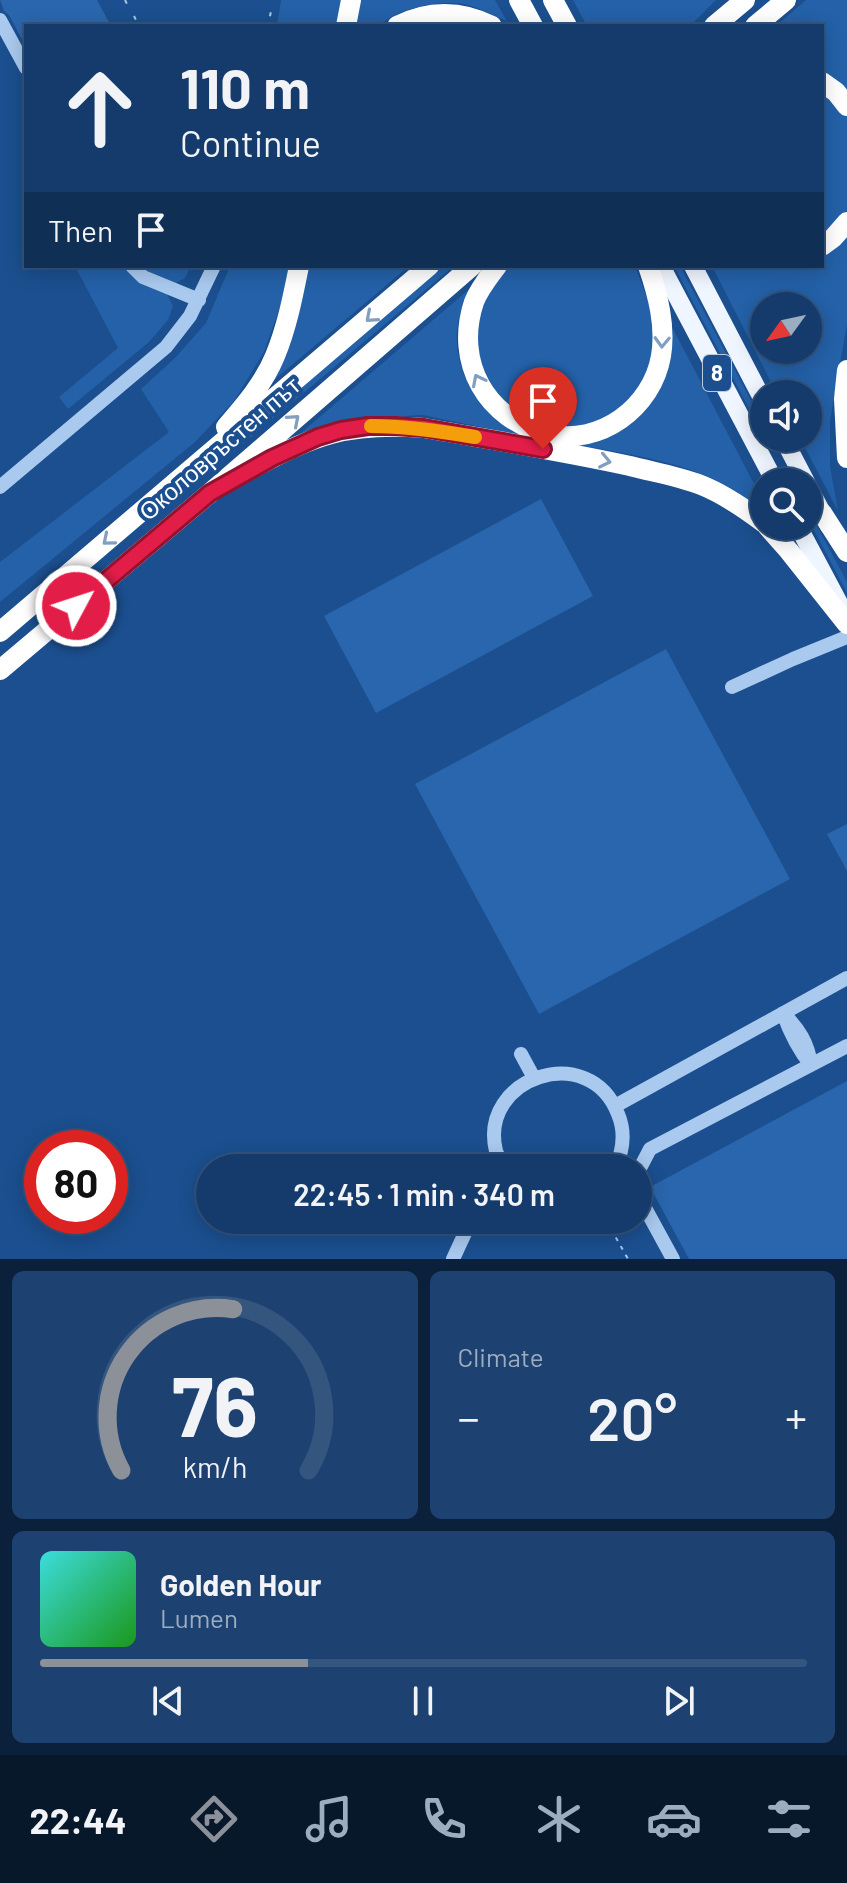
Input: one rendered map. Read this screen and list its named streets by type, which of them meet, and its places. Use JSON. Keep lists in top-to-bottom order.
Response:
{
  "streets": {
    "highway": ["Околовръстен път"],
    "main road": ["8"]
  },
  "north": "bottom left",
  "page": {
    "turn": ["110 m", "Continue"],
    "then": "Then",
    "limit": "80",
    "trip": "22:45 · 1 min · 340 m",
    "tile": "Climate",
    "heat": ["−", "20°", "+"],
    "song": ["Golden Hour", "Lumen"],
    "tabs": "22:44",
    "gauge": ["76", "km/h"]
  }
}
